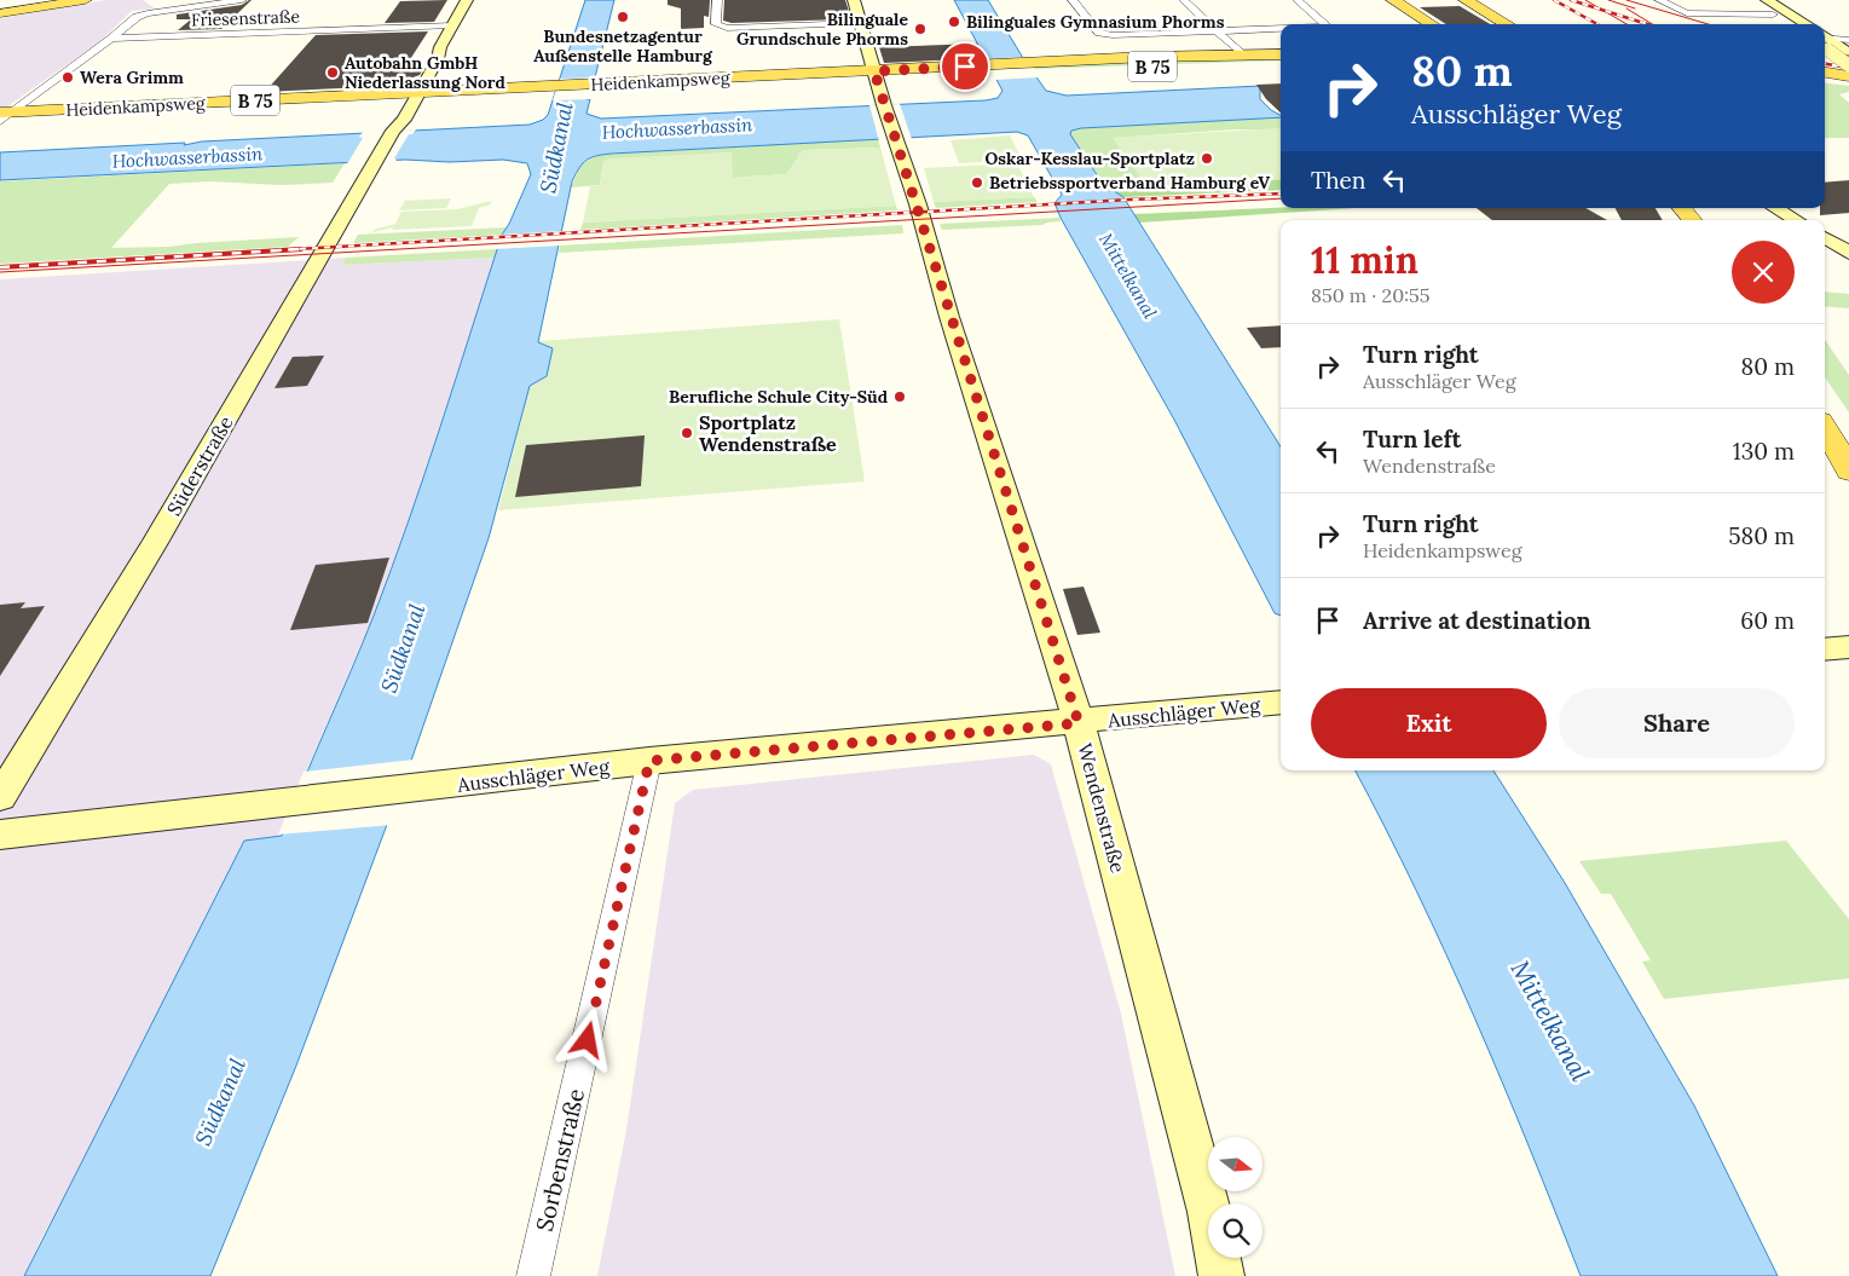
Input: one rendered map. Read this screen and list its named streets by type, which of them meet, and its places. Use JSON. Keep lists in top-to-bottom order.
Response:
{
  "streets": {
    "main road": ["B 75", "Heidenkampsweg"],
    "street": [
      "Friesenstraße",
      "Süderstraße",
      "Ausschläger Weg",
      "Wendenstraße",
      "Sorbenstraße"
    ]
  },
  "crossings": [
    ["Friesenstraße", "Süderstraße"],
    ["Heidenkampsweg", "Süderstraße"],
    ["Heidenkampsweg", "Wendenstraße"],
    ["Ausschläger Weg", "Wendenstraße"],
    ["Ausschläger Weg", "Sorbenstraße"]
  ],
  "water": ["Hochwasserbassin", "Südkanal", "Mittelkanal"],
  "places": [
    "Bundesnetzagentur Außenstelle Hamburg",
    "Bilinguales Gymnasium Phorms",
    "Bilinguale Grundschule Phorms",
    "Autobahn GmbH Niederlassung Nord",
    "Wera Grimm",
    "Oskar-Kesslau-Sportplatz",
    "Betriebssportverband Hamburg eV",
    "Berufliche Schule City-Süd",
    "Sportplatz Wendenstraße"
  ],
  "north": "right",
  "page": {
    "turn": ["80 m", "Ausschläger Weg"],
    "then": "Then",
    "heading": ["11 min", "850 m · 20:55"],
    "list": [
      {
        "name": "Turn right",
        "note": "Ausschläger Weg",
        "value": "80 m"
      },
      {
        "name": "Turn left",
        "note": "Wendenstraße",
        "value": "130 m"
      },
      {
        "name": "Turn right",
        "note": "Heidenkampsweg",
        "value": "580 m"
      },
      {
        "name": "Arrive at destination",
        "value": "60 m"
      }
    ],
    "buttons": ["Exit", "Share"]
  }
}
